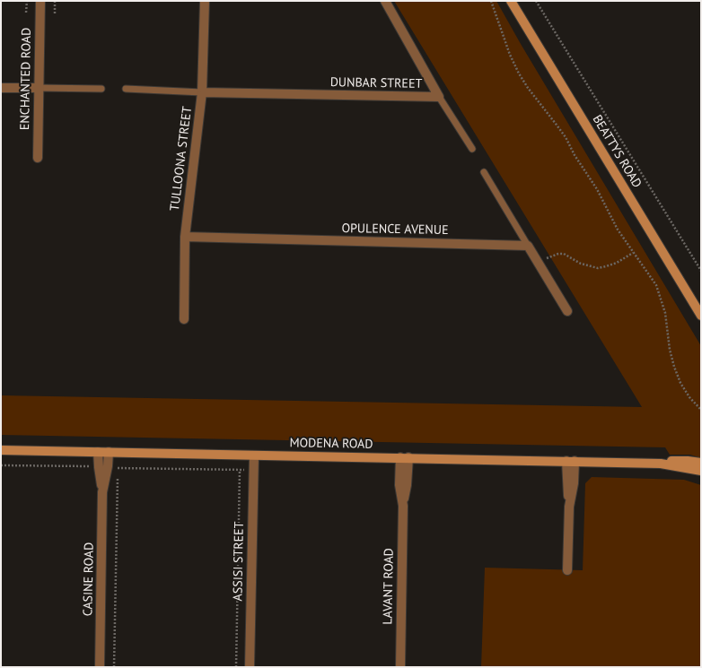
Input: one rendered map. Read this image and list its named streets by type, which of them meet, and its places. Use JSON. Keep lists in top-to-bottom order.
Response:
{
  "streets": {
    "street": [
      "ENCHANTED ROAD",
      "DUNBAR STREET",
      "BEATTYS ROAD",
      "TULLOONA STREET",
      "OPULENCE AVENUE",
      "MODENA ROAD",
      "ASSISI STREET",
      "CASINE ROAD",
      "LAVANT ROAD"
    ]
  },
  "crossings": [
    ["DUNBAR STREET", "TULLOONA STREET"],
    ["TULLOONA STREET", "OPULENCE AVENUE"],
    ["MODENA ROAD", "ASSISI STREET"],
    ["MODENA ROAD", "CASINE ROAD"],
    ["MODENA ROAD", "LAVANT ROAD"]
  ]
}
